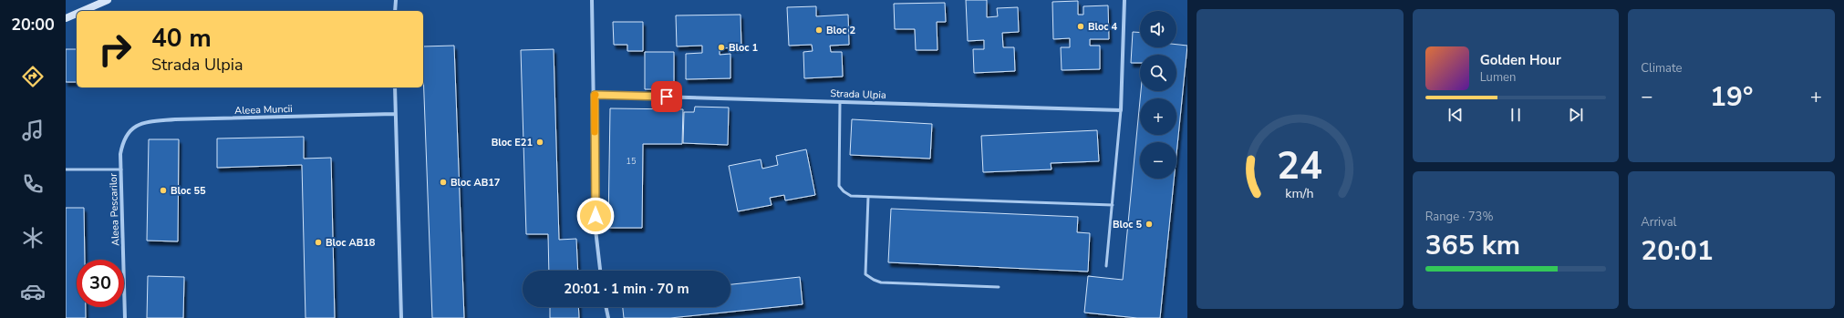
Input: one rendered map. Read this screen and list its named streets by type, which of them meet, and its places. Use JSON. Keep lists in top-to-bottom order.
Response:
{
  "streets": {
    "street": ["Strada Ulpia", "Aleea Muncii", "Aleea Pescarilor"]
  },
  "crossings": [
    ["Aleea Muncii", "Aleea Pescarilor"]
  ],
  "places": [
    "Bloc 4",
    "Bloc 2",
    "Bloc 1",
    "Bloc E21",
    "Bloc AB17",
    "Bloc 55",
    "Bloc 5",
    "Bloc AB18"
  ],
  "house_numbers": ["15"],
  "page": {
    "tabs": "20:00",
    "tile": [
      "Climate",
      ["Range · 73%", "365 km"],
      ["Arrival", "20:01"]
    ],
    "map_buttons": ["+", "−"],
    "turn": ["40 m", "Strada Ulpia"],
    "song": ["Golden Hour", "Lumen"],
    "heat": ["−", "19°", "+"],
    "limit": "30",
    "trip": "20:01 · 1 min · 70 m",
    "gauge": ["24", "km/h"]
  }
}
